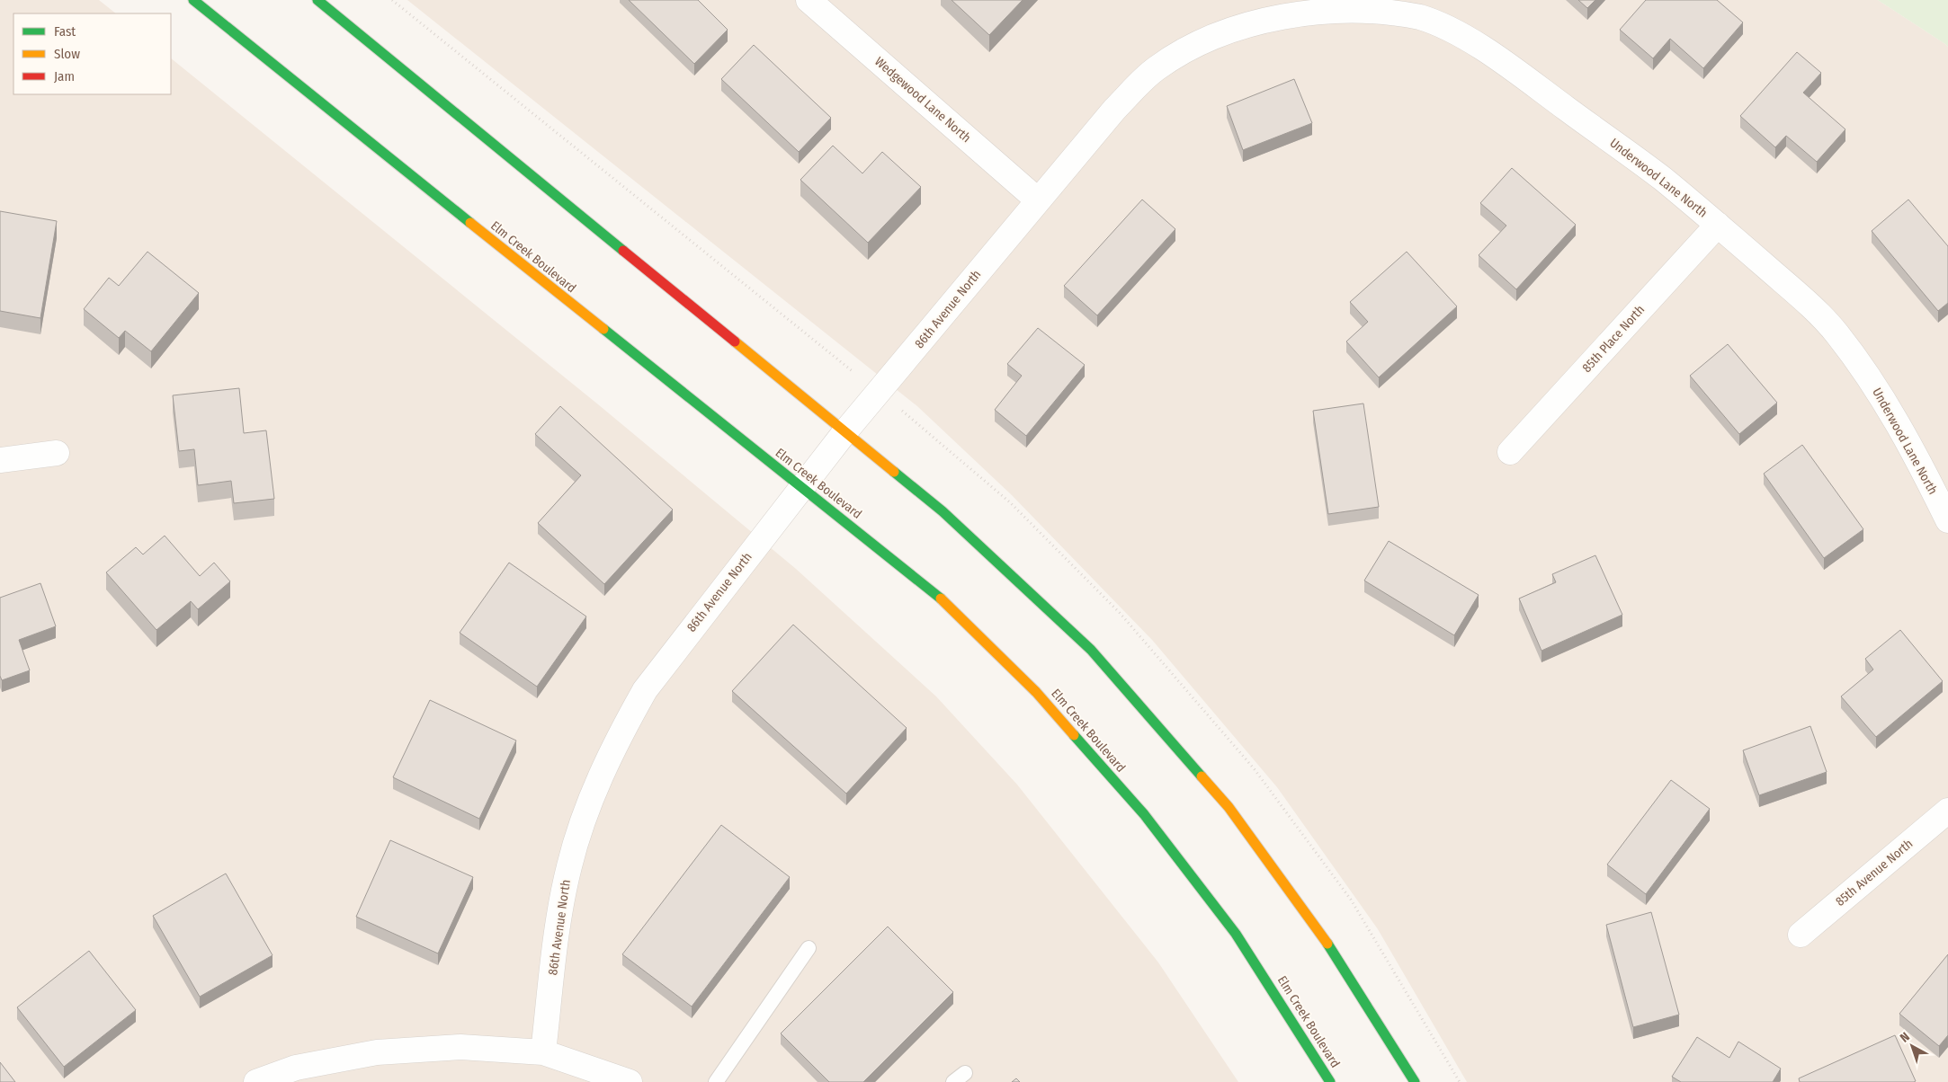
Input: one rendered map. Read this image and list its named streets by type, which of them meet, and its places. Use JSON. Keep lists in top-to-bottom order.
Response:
{
  "streets": {
    "main road": ["Elm Creek Boulevard"],
    "street": [
      "Wedgewood Lane North",
      "Underwood Lane North",
      "86th Avenue North",
      "85th Place North",
      "85th Avenue North"
    ]
  },
  "crossings": [
    ["Wedgewood Lane North", "86th Avenue North"],
    ["Underwood Lane North", "86th Avenue North"],
    ["Underwood Lane North", "85th Place North"],
    ["Elm Creek Boulevard", "86th Avenue North"]
  ],
  "legend": ["Fast", "Slow", "Jam"],
  "north": "top left"
}
